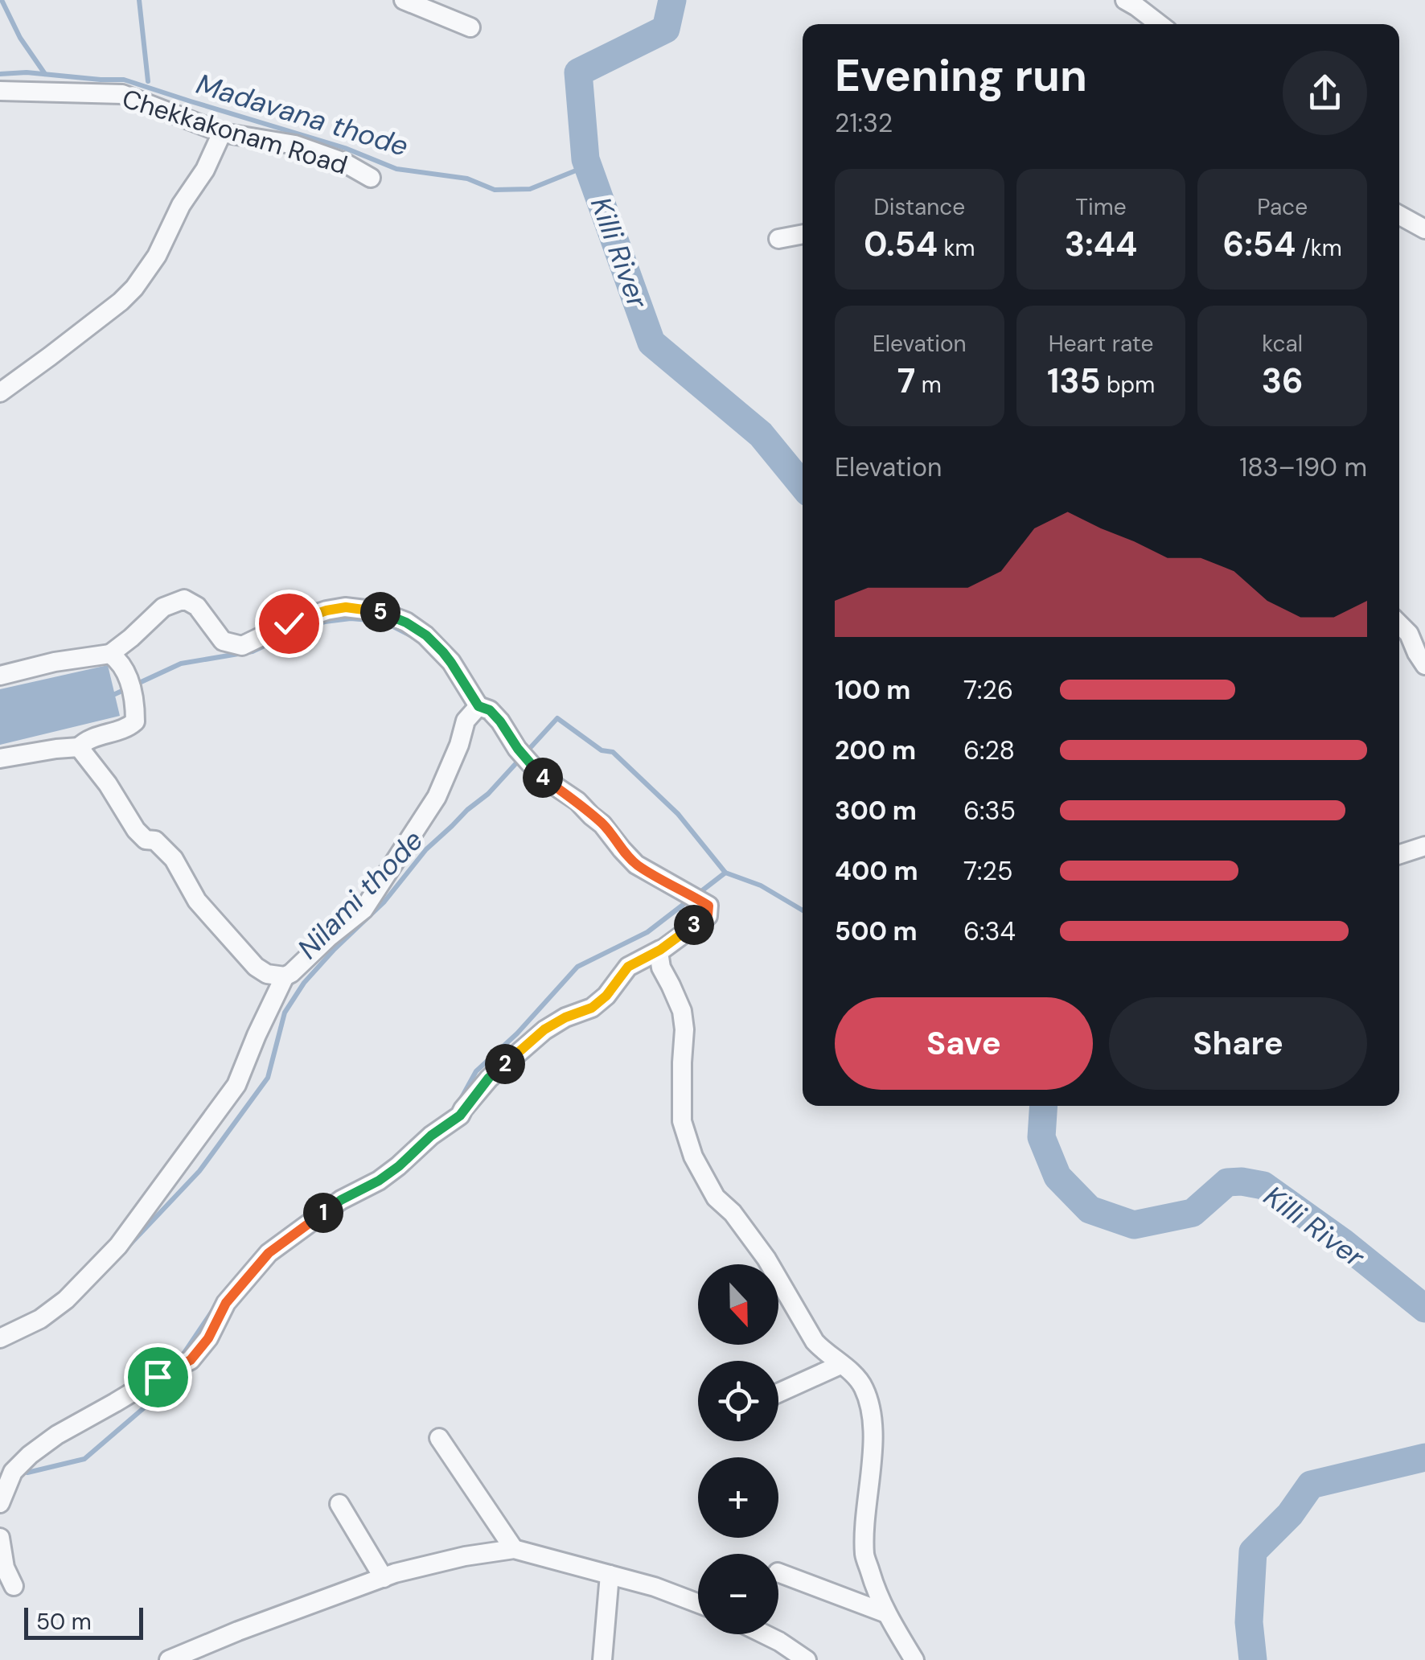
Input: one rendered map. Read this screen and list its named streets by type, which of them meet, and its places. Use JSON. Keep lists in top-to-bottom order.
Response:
{
  "streets": {
    "street": ["Chekkakonam Road"]
  },
  "water": ["Madavana thode", "Killi River", "Nilami thode"],
  "scale_bar": "50 m",
  "north": "bottom",
  "page": {
    "heading": ["Evening run", "21:32"],
    "stats": [
      ["Distance", "0.54 km"],
      ["Time", "3:44"],
      ["Pace", "6:54 /km"],
      ["Elevation", "7 m"],
      ["Heart rate", "135 bpm"],
      ["kcal", "36"]
    ],
    "chart": ["Elevation", "183–190 m"],
    "pins": [
      "5",
      "4",
      "3",
      "2",
      "1"
    ],
    "list": [
      {
        "name": "100 m",
        "note": "7:26"
      },
      {
        "name": "200 m",
        "note": "6:28"
      },
      {
        "name": "300 m",
        "note": "6:35"
      },
      {
        "name": "400 m",
        "note": "7:25"
      },
      {
        "name": "500 m",
        "note": "6:34"
      }
    ],
    "buttons": ["Save", "Share"],
    "map_buttons": ["+", "−"],
    "scale": "50 m"
  }
}
